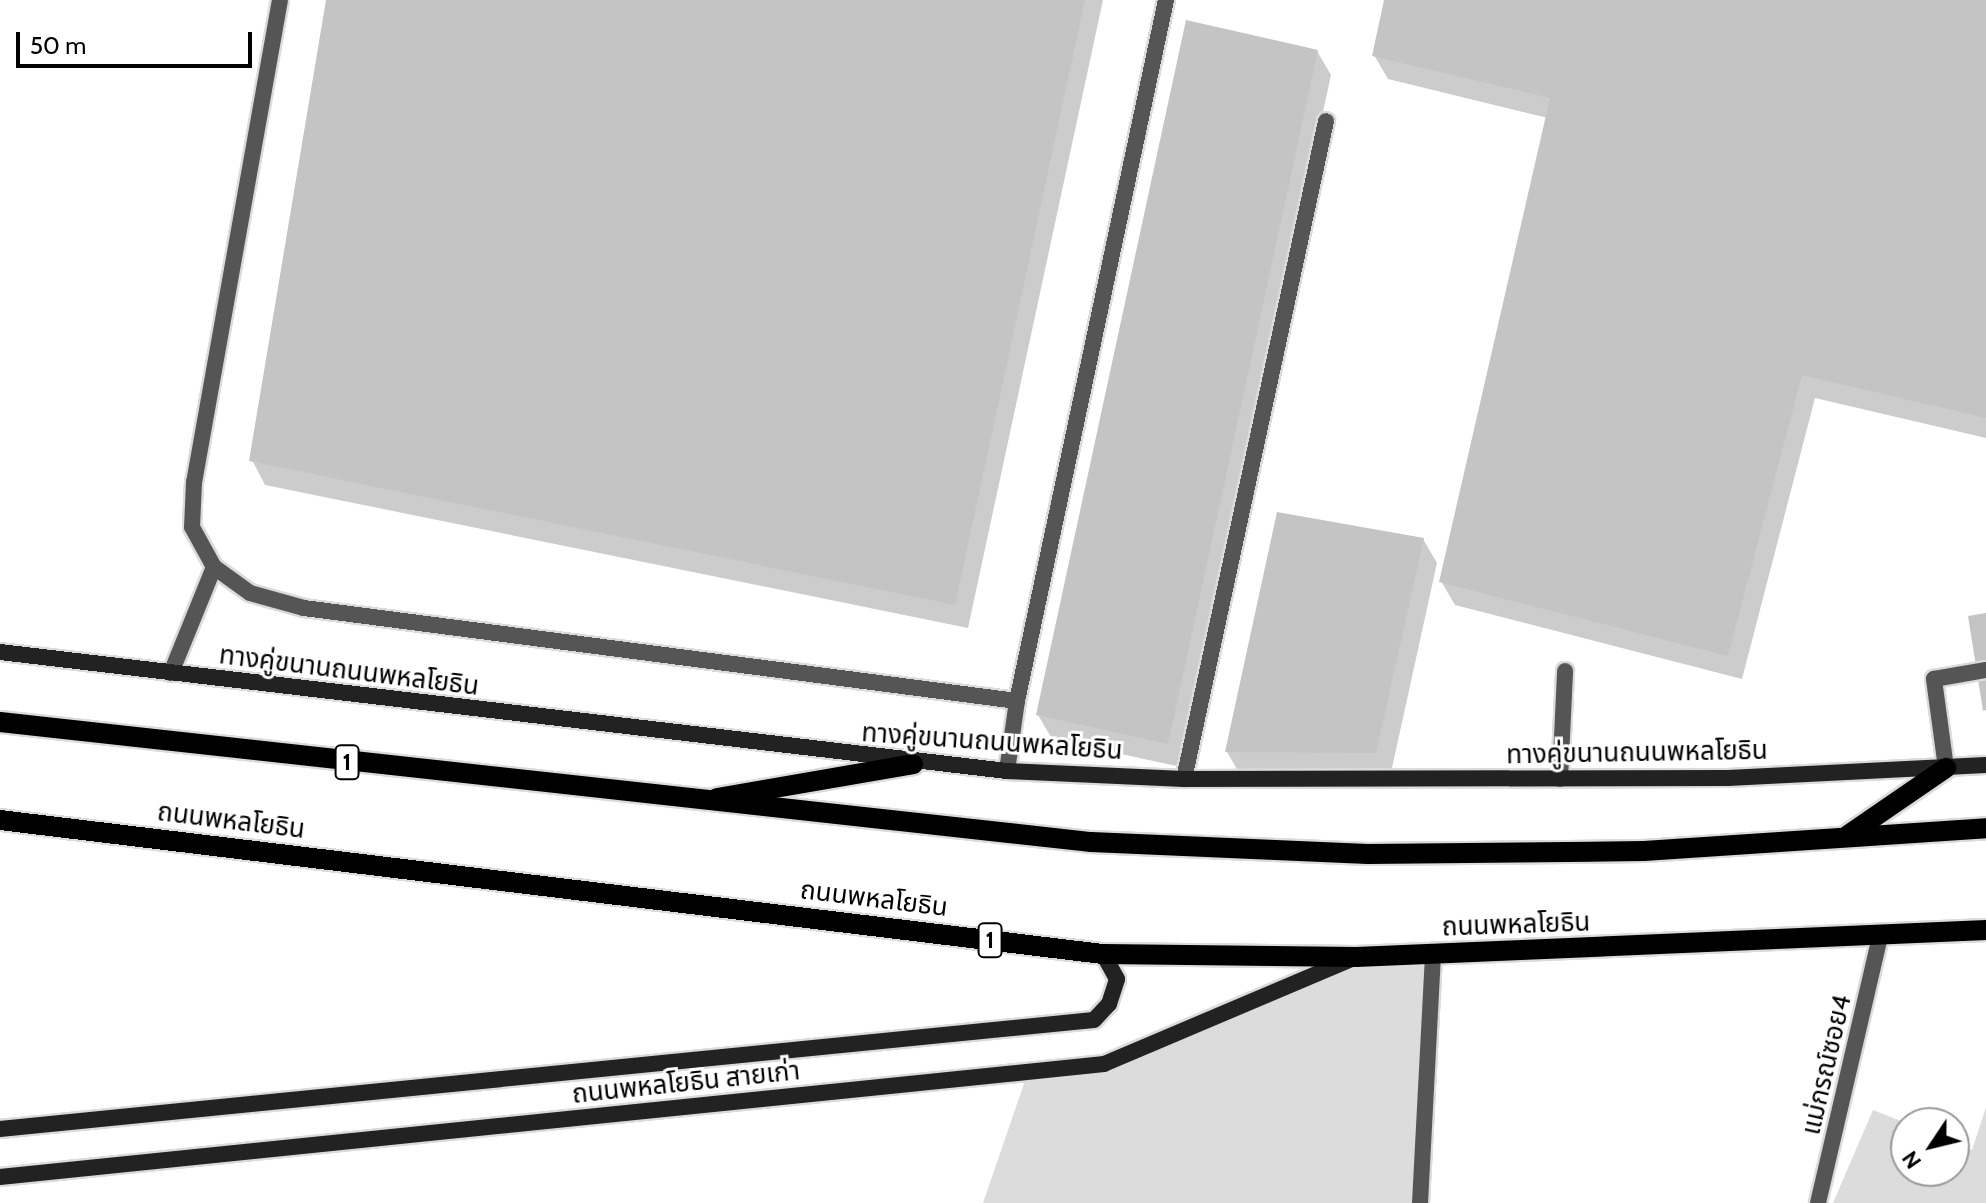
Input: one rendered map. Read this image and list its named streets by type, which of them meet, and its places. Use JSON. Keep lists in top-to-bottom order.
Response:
{
  "streets": {
    "main road": [
      "ทางคู่ขนานถนนพหลโยธิน",
      "1",
      "ถนนพหลโยธิน",
      "ถนนพหลโยธิน สายเก่า"
    ],
    "street": ["แม่กรณ์ซอย4"]
  },
  "crossings": [
    ["ถนนพหลโยธิน", "แม่กรณ์ซอย4"],
    ["ถนนพหลโยธิน", "ถนนพหลโยธิน สายเก่า"]
  ],
  "scale_bar": "50 m",
  "north": "bottom left"
}
